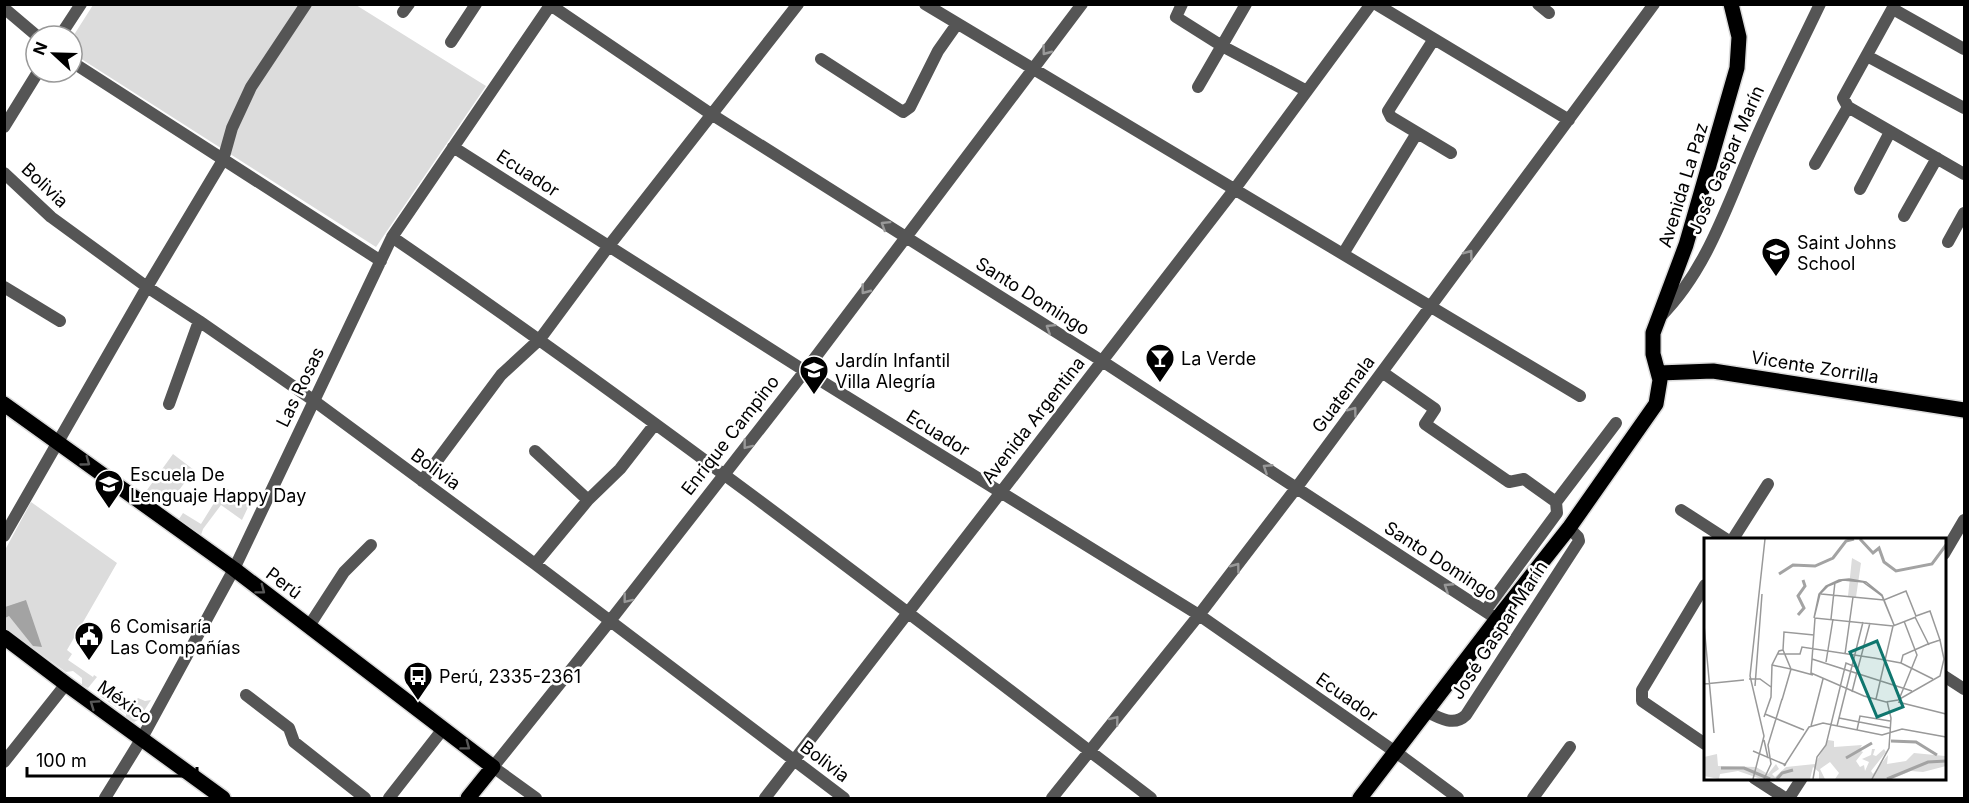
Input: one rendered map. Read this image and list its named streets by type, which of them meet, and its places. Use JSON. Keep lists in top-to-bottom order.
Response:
{
  "streets": {
    "main road": [
      "José Gaspar Marín",
      "Avenida La Paz",
      "Vicente Zorrilla",
      "Enrique Campino",
      "Perú",
      "México"
    ],
    "street": [
      "Ecuador",
      "Bolivia",
      "Santo Domingo",
      "Las Rosas",
      "Guatemala",
      "Avenida Argentina"
    ]
  },
  "crossings": [
    ["José Gaspar Marín", "Ecuador"],
    ["José Gaspar Marín", "Avenida La Paz"],
    ["José Gaspar Marín", "Santo Domingo"],
    ["José Gaspar Marín", "Vicente Zorrilla"],
    ["Ecuador", "Las Rosas"],
    ["Ecuador", "Guatemala"],
    ["Ecuador", "Avenida Argentina"],
    ["Ecuador", "Enrique Campino"],
    ["Bolivia", "Las Rosas"],
    ["Bolivia", "Avenida Argentina"],
    ["Bolivia", "Enrique Campino"],
    ["Avenida La Paz", "Vicente Zorrilla"],
    ["Santo Domingo", "Las Rosas"],
    ["Santo Domingo", "Guatemala"],
    ["Santo Domingo", "Avenida Argentina"],
    ["Santo Domingo", "Enrique Campino"],
    ["Las Rosas", "Perú"],
    ["Las Rosas", "México"],
    ["Enrique Campino", "Perú"]
  ],
  "one_way": ["Santo Domingo", "Guatemala", "Perú"],
  "places": {
    "school or university": ["Saint Johns School", "Jardín Infantil Villa Alegría", "Escuela De Lenguaje Happy Day"],
    "bar": ["La Verde"],
    "public building": ["6 Comisaría Las Compañías"],
    "bus stop": ["Perú, 2335-2361"]
  },
  "scale_bar": "100 m",
  "north": "left"
}
